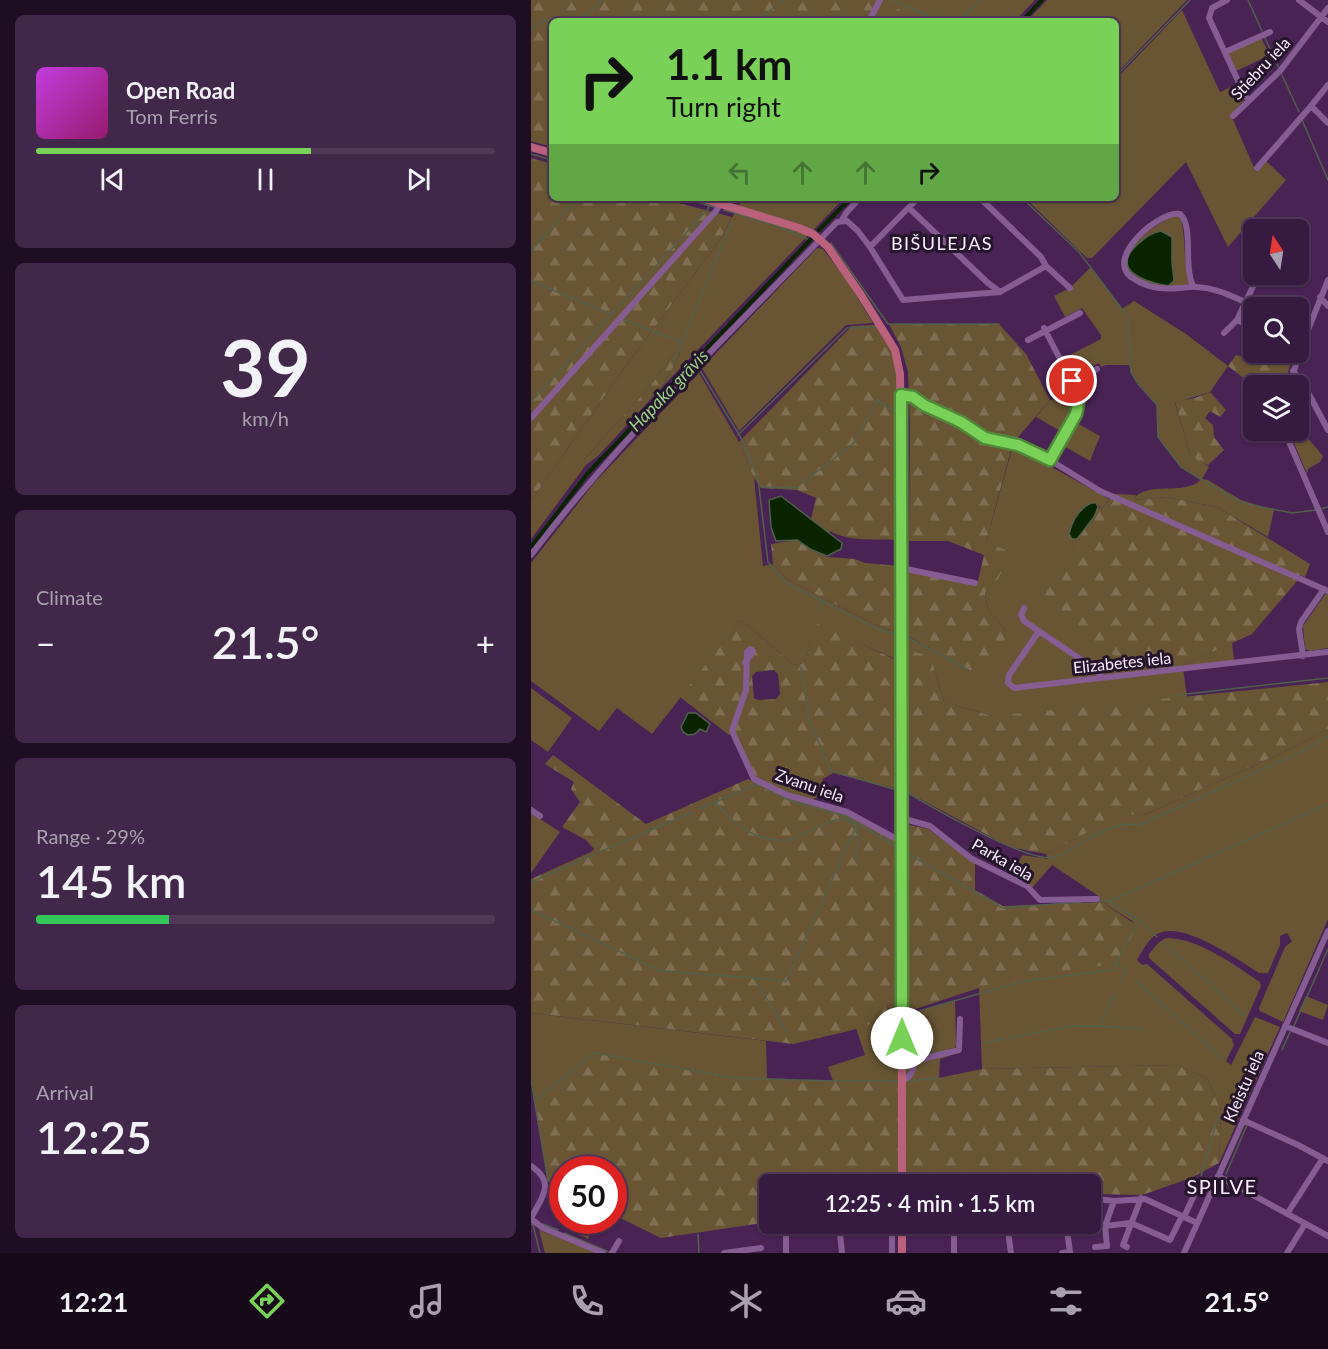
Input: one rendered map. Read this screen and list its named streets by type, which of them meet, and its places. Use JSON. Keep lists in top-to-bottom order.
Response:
{
  "streets": {
    "street": [
      "Stiebru iela",
      "Elizabetes iela",
      "Zvanu iela",
      "Parka iela",
      "Kleistu iela"
    ]
  },
  "districts": ["BIŠULEJAS", "SPILVE"],
  "water": ["Hapaka grāvis"],
  "north": "top",
  "page": {
    "turn": ["1.1 km", "Turn right"],
    "song": ["Open Road", "Tom Ferris"],
    "tile": [
      ["39", "km/h"],
      "Climate",
      ["Range · 29%", "145 km"],
      ["Arrival", "12:25"]
    ],
    "heat": ["−", "21.5°", "+"],
    "limit": "50",
    "trip": "12:25 · 4 min · 1.5 km",
    "tabs": ["12:21", "21.5°"]
  }
}
